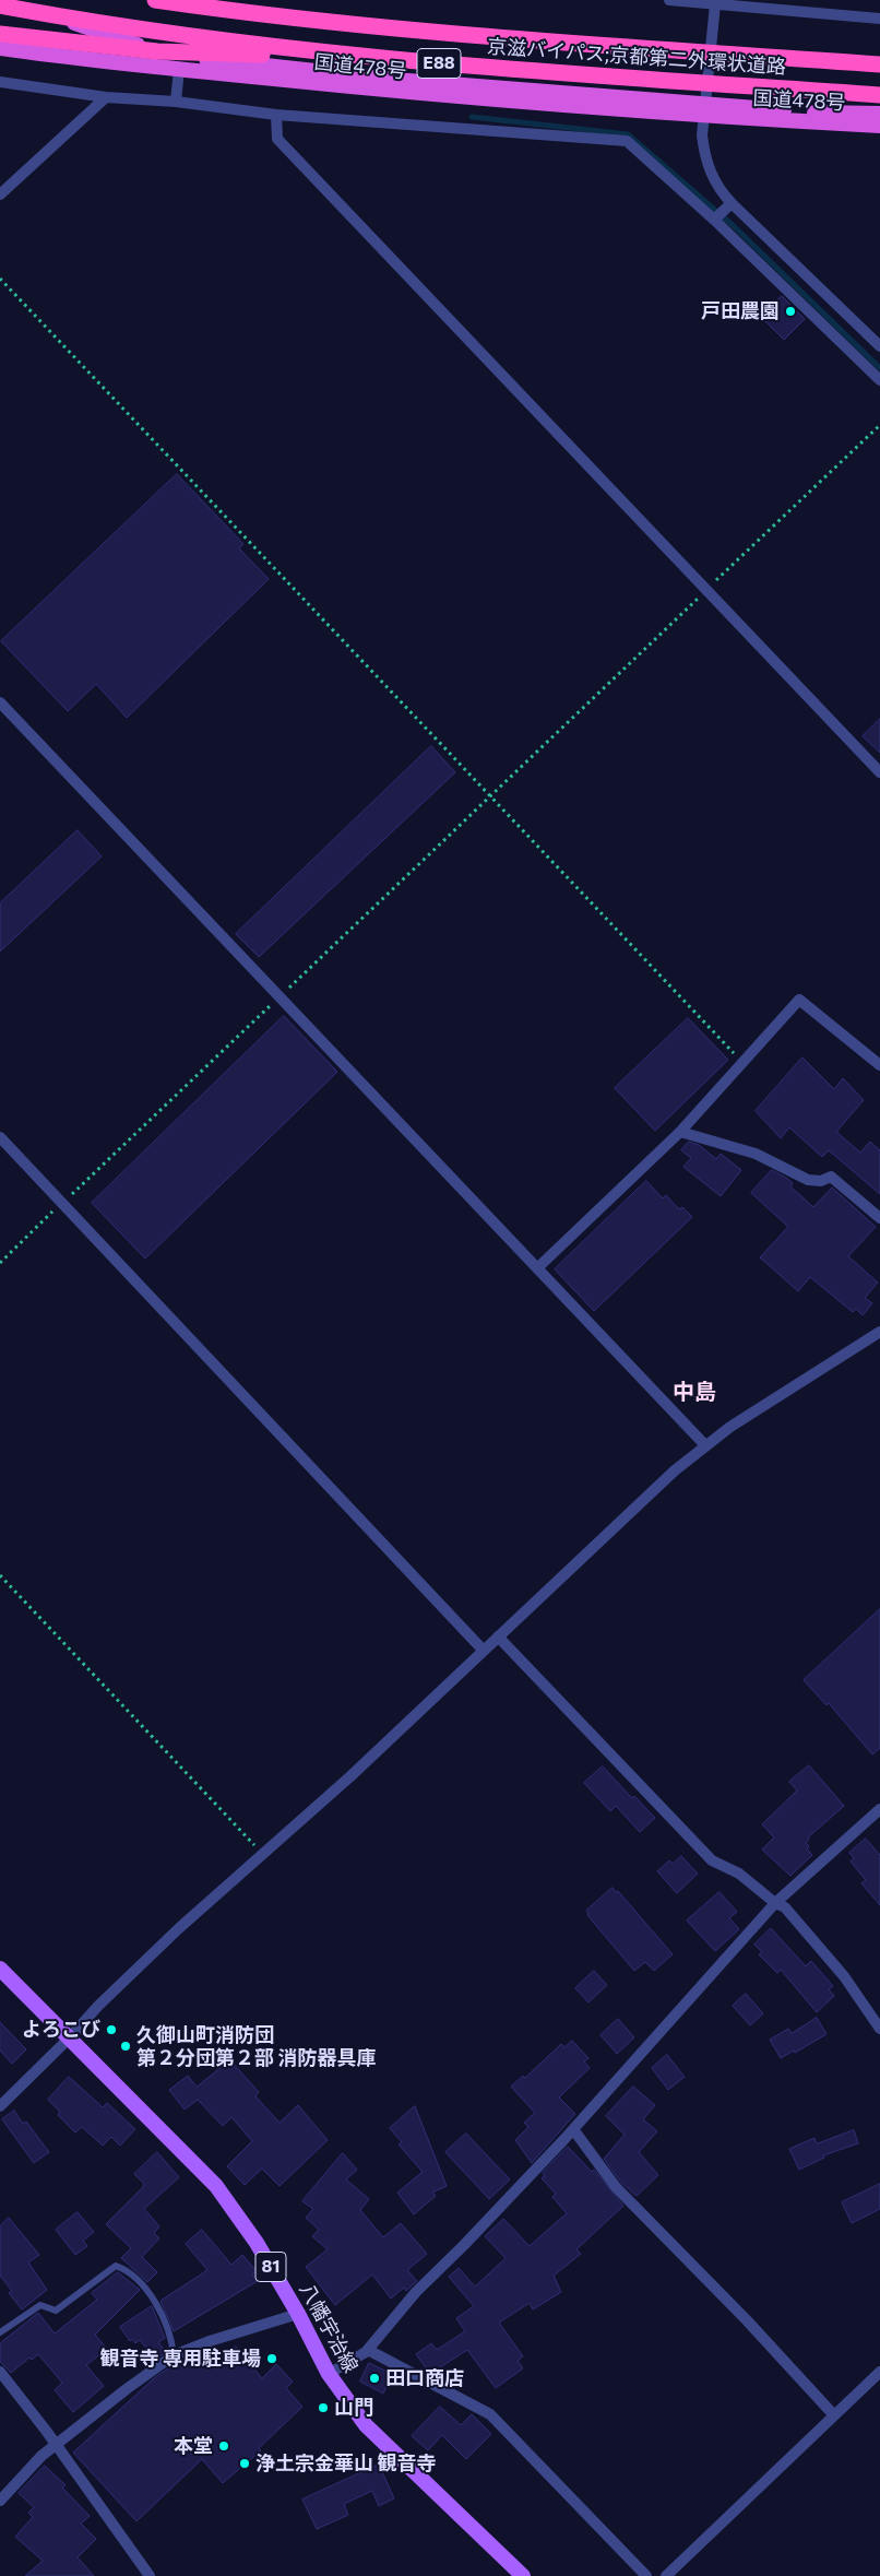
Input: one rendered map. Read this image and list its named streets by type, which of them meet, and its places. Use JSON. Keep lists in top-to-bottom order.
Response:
{
  "streets": {
    "highway": ["京滋バイパス;京都第二外環状道路", "E88", "国道478号"],
    "main road": ["81", "八幡宇治線"]
  },
  "districts": ["中島"],
  "places": [
    "戸田農園",
    "よろこび",
    "久御山町消防団 第２分団第２部 消防器具庫",
    "観音寺 専用駐車場",
    "田口商店",
    "山門",
    "本堂",
    "浄土宗金華山 観音寺"
  ]
}
